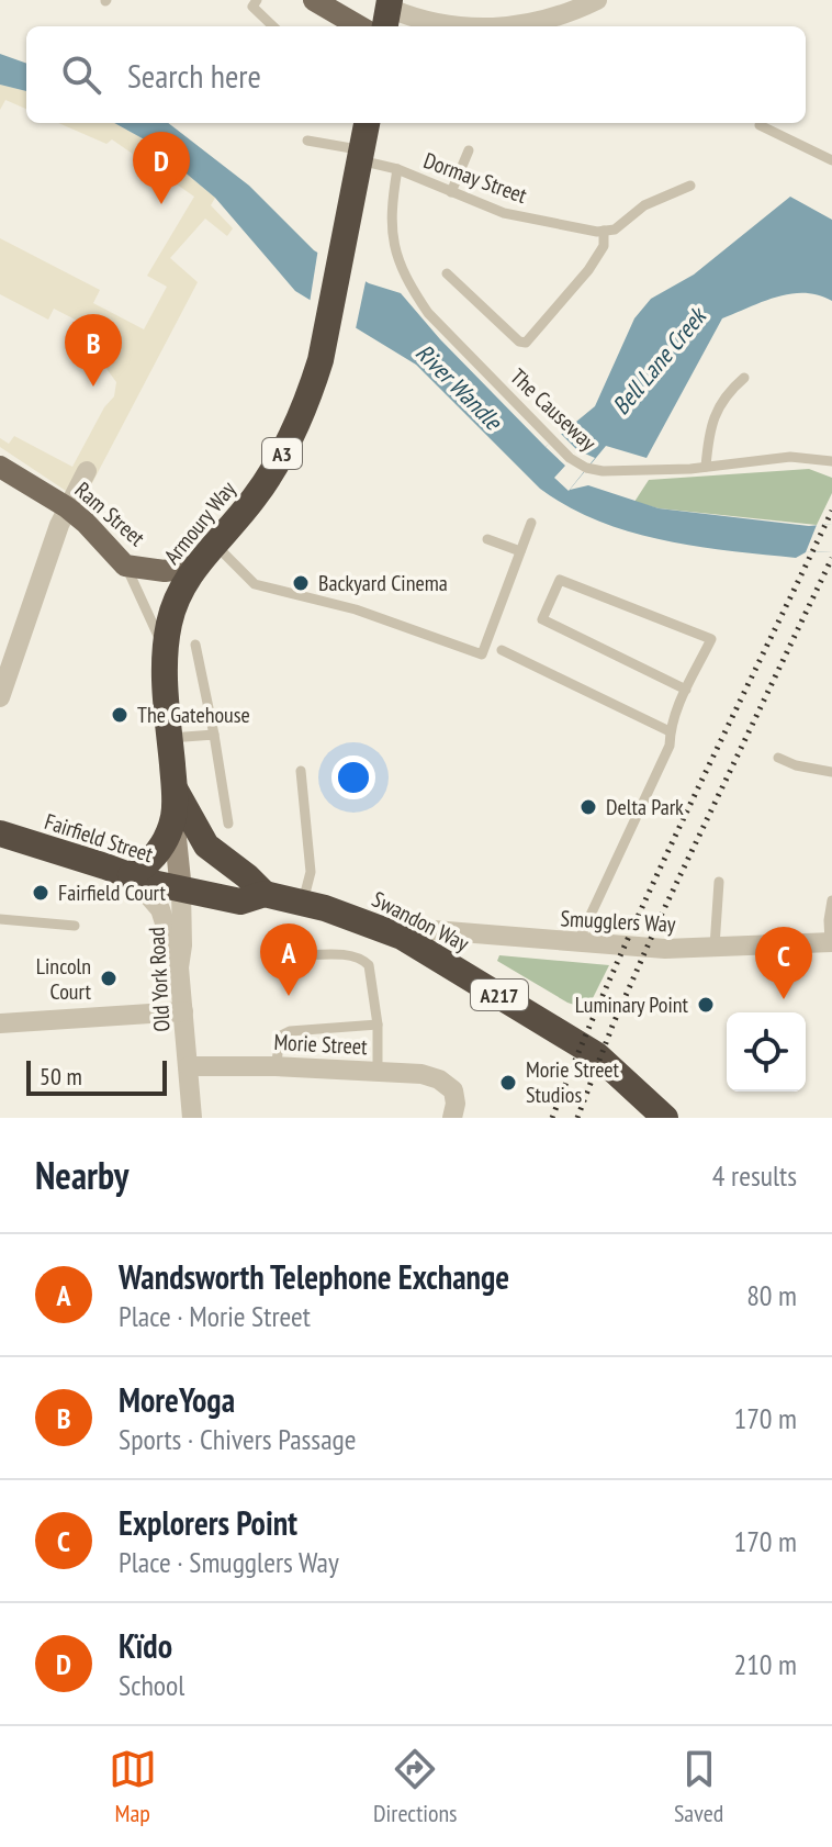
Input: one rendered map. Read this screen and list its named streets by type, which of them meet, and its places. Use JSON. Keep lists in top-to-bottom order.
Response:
{
  "streets": {
    "highway": [
      "A3",
      "Armoury Way",
      "Fairfield Street",
      "Swandon Way",
      "A217"
    ],
    "main road": ["Ram Street"],
    "street": ["Smugglers Way", "Old York Road", "Morie Street"],
    "lane": ["Dormay Street", "The Causeway"]
  },
  "crossings": [
    ["Dormay Street", "The Causeway"],
    ["Dormay Street", "Armoury Way"],
    ["Ram Street", "Armoury Way"],
    ["Armoury Way", "Fairfield Street"],
    ["Armoury Way", "Swandon Way"],
    ["Armoury Way", "Old York Road"],
    ["Fairfield Street", "Swandon Way"],
    ["Fairfield Street", "Old York Road"],
    ["Swandon Way", "Smugglers Way"],
    ["Swandon Way", "Old York Road"],
    ["Old York Road", "Morie Street"]
  ],
  "water": ["Bell Lane Creek", "River Wandle"],
  "places": [
    "Backyard Cinema",
    "The Gatehouse",
    "Delta Park",
    "Fairfield Court",
    "Lincoln Court",
    "Luminary Point",
    "Morie Street Studios"
  ],
  "scale_bar": "50 m",
  "page": {
    "search": "Search here",
    "pins": [
      "D",
      "B",
      "A",
      "C"
    ],
    "scale": "50 m",
    "heading": ["Nearby", "4 results"],
    "list": [
      {
        "mark": "A",
        "name": "Wandsworth Telephone Exchange",
        "note": "Place · Morie Street",
        "value": "80 m"
      },
      {
        "mark": "B",
        "name": "MoreYoga",
        "note": "Sports · Chivers Passage",
        "value": "170 m"
      },
      {
        "mark": "C",
        "name": "Explorers Point",
        "note": "Place · Smugglers Way",
        "value": "170 m"
      },
      {
        "mark": "D",
        "name": "Kïdo",
        "note": "School",
        "value": "210 m"
      }
    ],
    "nav": ["Map", "Directions", "Saved"]
  }
}
